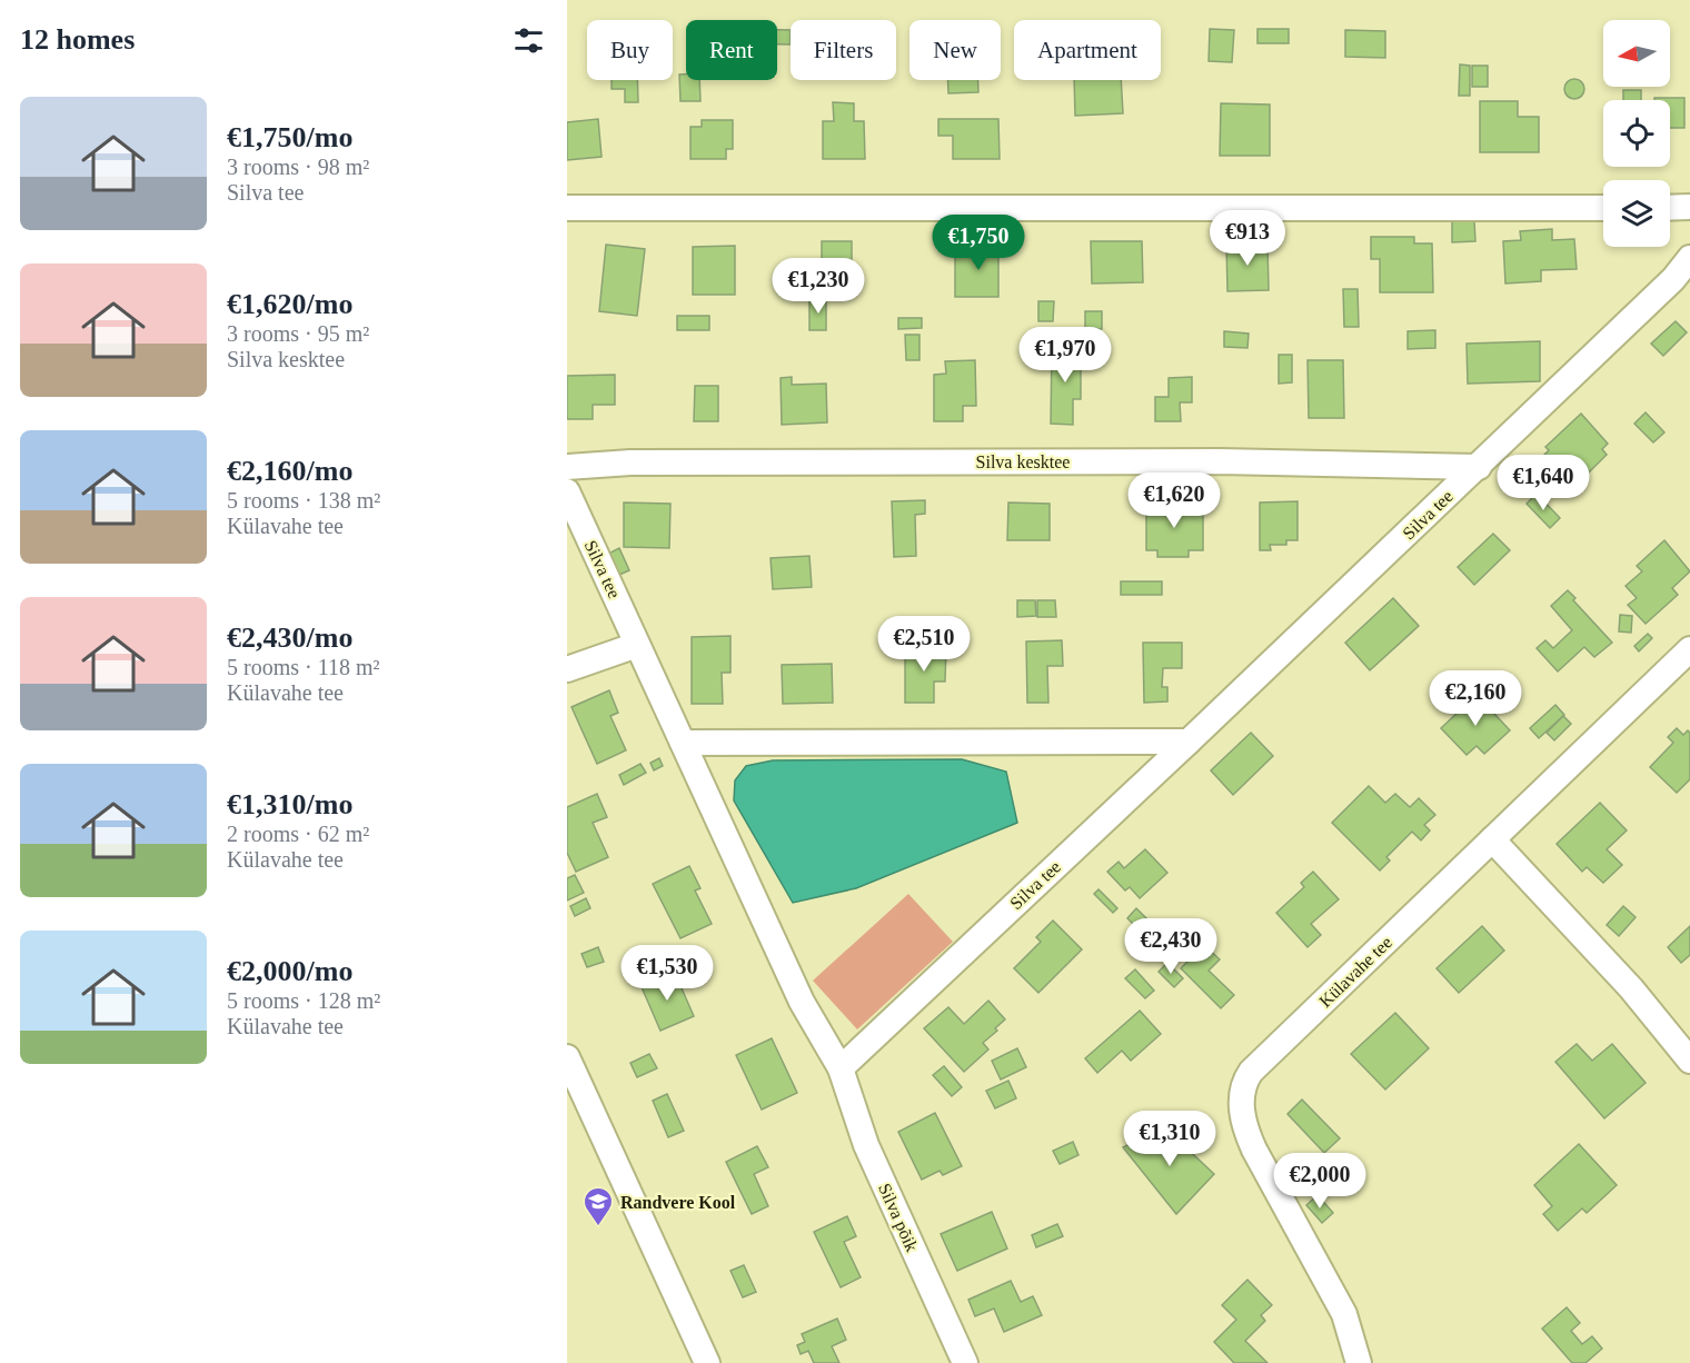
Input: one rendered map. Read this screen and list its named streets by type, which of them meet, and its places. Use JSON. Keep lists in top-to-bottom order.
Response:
{
  "streets": {
    "street": [
      "Silva kesktee",
      "Silva tee",
      "Külavahe tee",
      "Silva põik"
    ]
  },
  "crossings": [
    ["Silva kesktee", "Silva tee"],
    ["Silva tee", "Silva põik"]
  ],
  "places": {
    "school or university": ["Randvere Kool"]
  },
  "north": "left",
  "page": {
    "heading": "12 homes",
    "chip": [
      "Buy",
      "Rent",
      "Filters",
      "New",
      "Apartment"
    ],
    "list": [
      {
        "name": "€1,750/mo",
        "note": "3 rooms · 98 m² · Silva tee"
      },
      {
        "name": "€1,620/mo",
        "note": "3 rooms · 95 m² · Silva kesktee"
      },
      {
        "name": "€2,160/mo",
        "note": "5 rooms · 138 m² · Külavahe tee"
      },
      {
        "name": "€2,430/mo",
        "note": "5 rooms · 118 m² · Külavahe tee"
      },
      {
        "name": "€1,310/mo",
        "note": "2 rooms · 62 m² · Külavahe tee"
      },
      {
        "name": "€2,000/mo",
        "note": "5 rooms · 128 m² · Külavahe tee"
      }
    ],
    "price": [
      "€913",
      "€1,750",
      "€1,230",
      "€1,970",
      "€1,640",
      "€1,620",
      "€2,510",
      "€2,160",
      "€2,430",
      "€1,530",
      "€1,310",
      "€2,000"
    ]
  }
}
